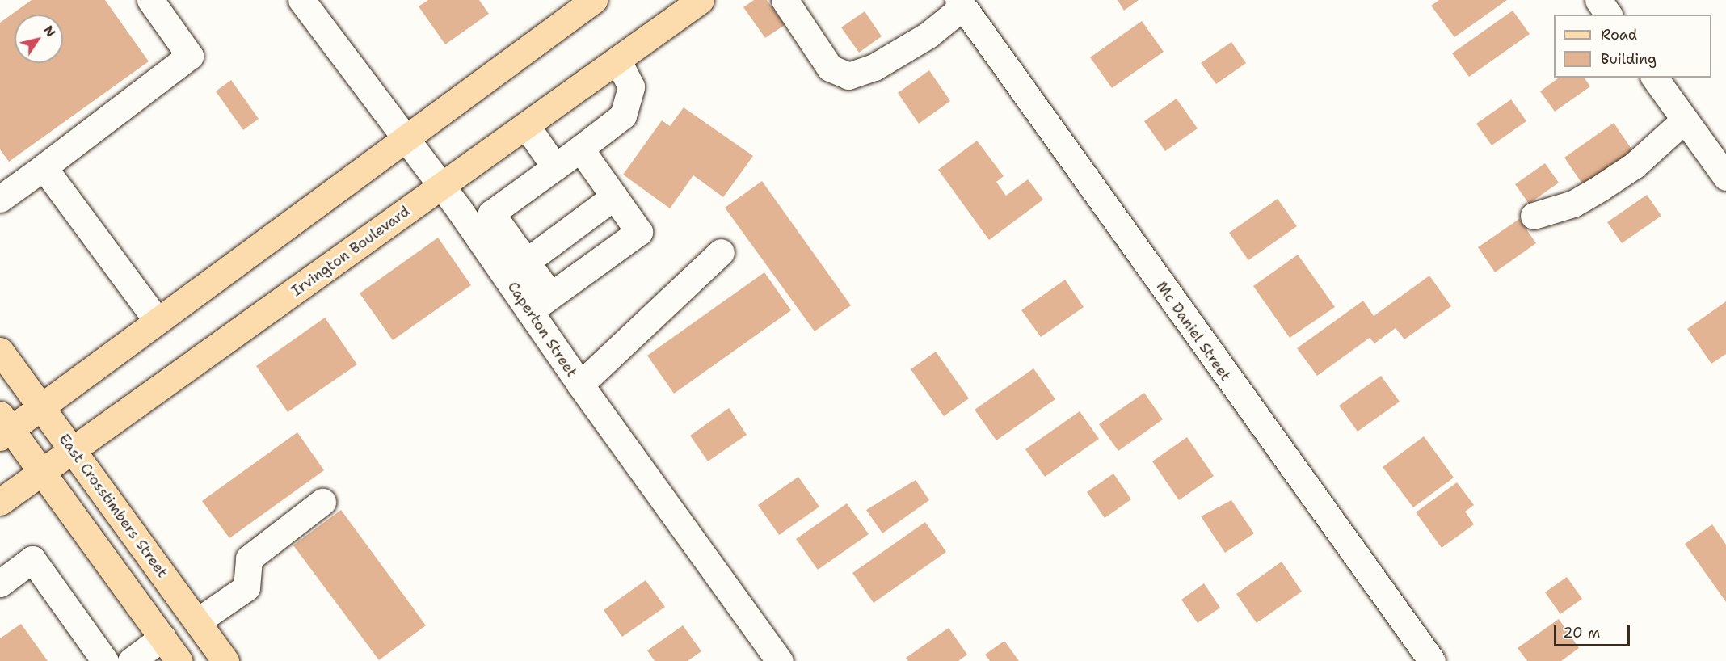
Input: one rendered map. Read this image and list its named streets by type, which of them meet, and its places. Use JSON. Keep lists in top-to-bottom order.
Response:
{
  "streets": {
    "main road": ["Irvington Boulevard", "East Crosstimbers Street"],
    "street": ["Caperton Street", "Mc Daniel Street"]
  },
  "crossings": [
    ["Irvington Boulevard", "Caperton Street"],
    ["Irvington Boulevard", "East Crosstimbers Street"]
  ],
  "legend": ["Road", "Building"],
  "scale_bar": "20 m",
  "north": "top right"
}
